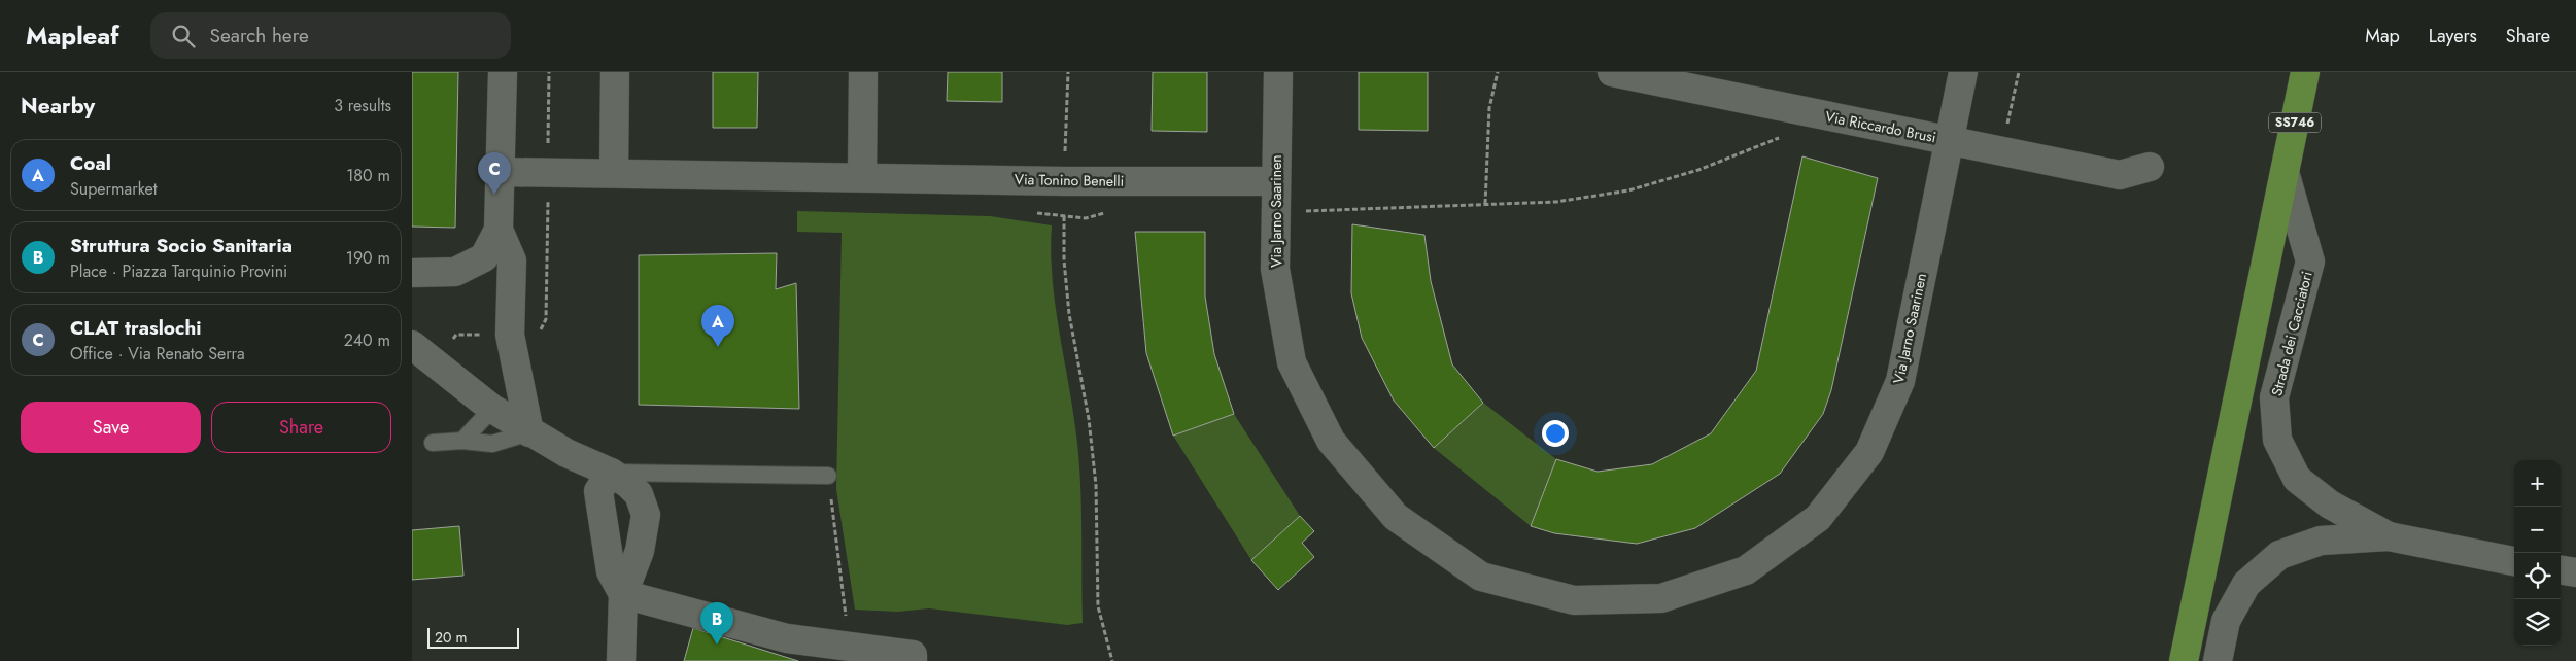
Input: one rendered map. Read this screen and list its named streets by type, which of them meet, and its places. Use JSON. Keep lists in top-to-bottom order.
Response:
{
  "streets": {
    "main road": ["SS746"],
    "street": [
      "Via Riccardo Brusi",
      "Via Tonino Benelli",
      "Via Jarno Saarinen",
      "Strada dei Cacciatori"
    ]
  },
  "crossings": [
    ["SS746", "Strada dei Cacciatori"],
    ["Via Riccardo Brusi", "Via Jarno Saarinen"],
    ["Via Tonino Benelli", "Via Jarno Saarinen"]
  ],
  "scale_bar": "20 m",
  "page": {
    "header": "Mapleaf",
    "search": "Search here",
    "nav": ["Map", "Layers", "Share"],
    "heading": ["Nearby", "3 results"],
    "list": [
      {
        "mark": "A",
        "name": "Coal",
        "note": "Supermarket",
        "value": "180 m"
      },
      {
        "mark": "B",
        "name": "Struttura Socio Sanitaria",
        "note": "Place · Piazza Tarquinio Provini",
        "value": "190 m"
      },
      {
        "mark": "C",
        "name": "CLAT traslochi",
        "note": "Office · Via Renato Serra",
        "value": "240 m"
      }
    ],
    "pins": ["C", "A", "B"],
    "buttons": ["Save", "Share"],
    "map_buttons": ["+", "−"],
    "scale": "20 m"
  }
}
